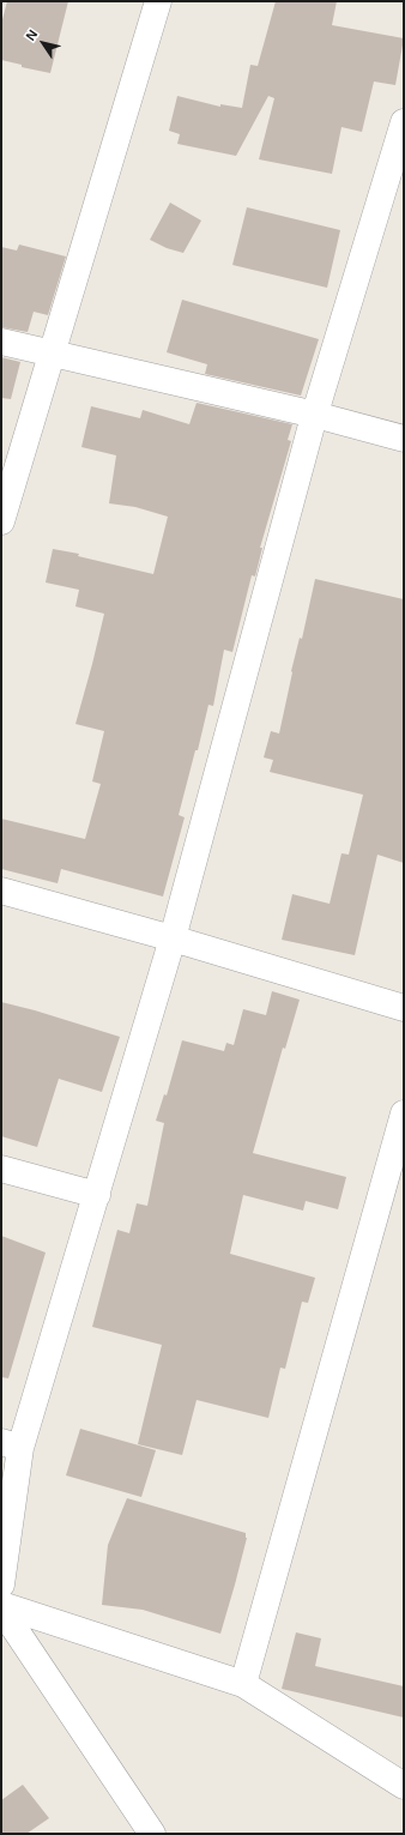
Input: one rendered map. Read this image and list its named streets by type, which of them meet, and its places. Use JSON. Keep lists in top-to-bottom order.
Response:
{
  "north": "top left"
}
